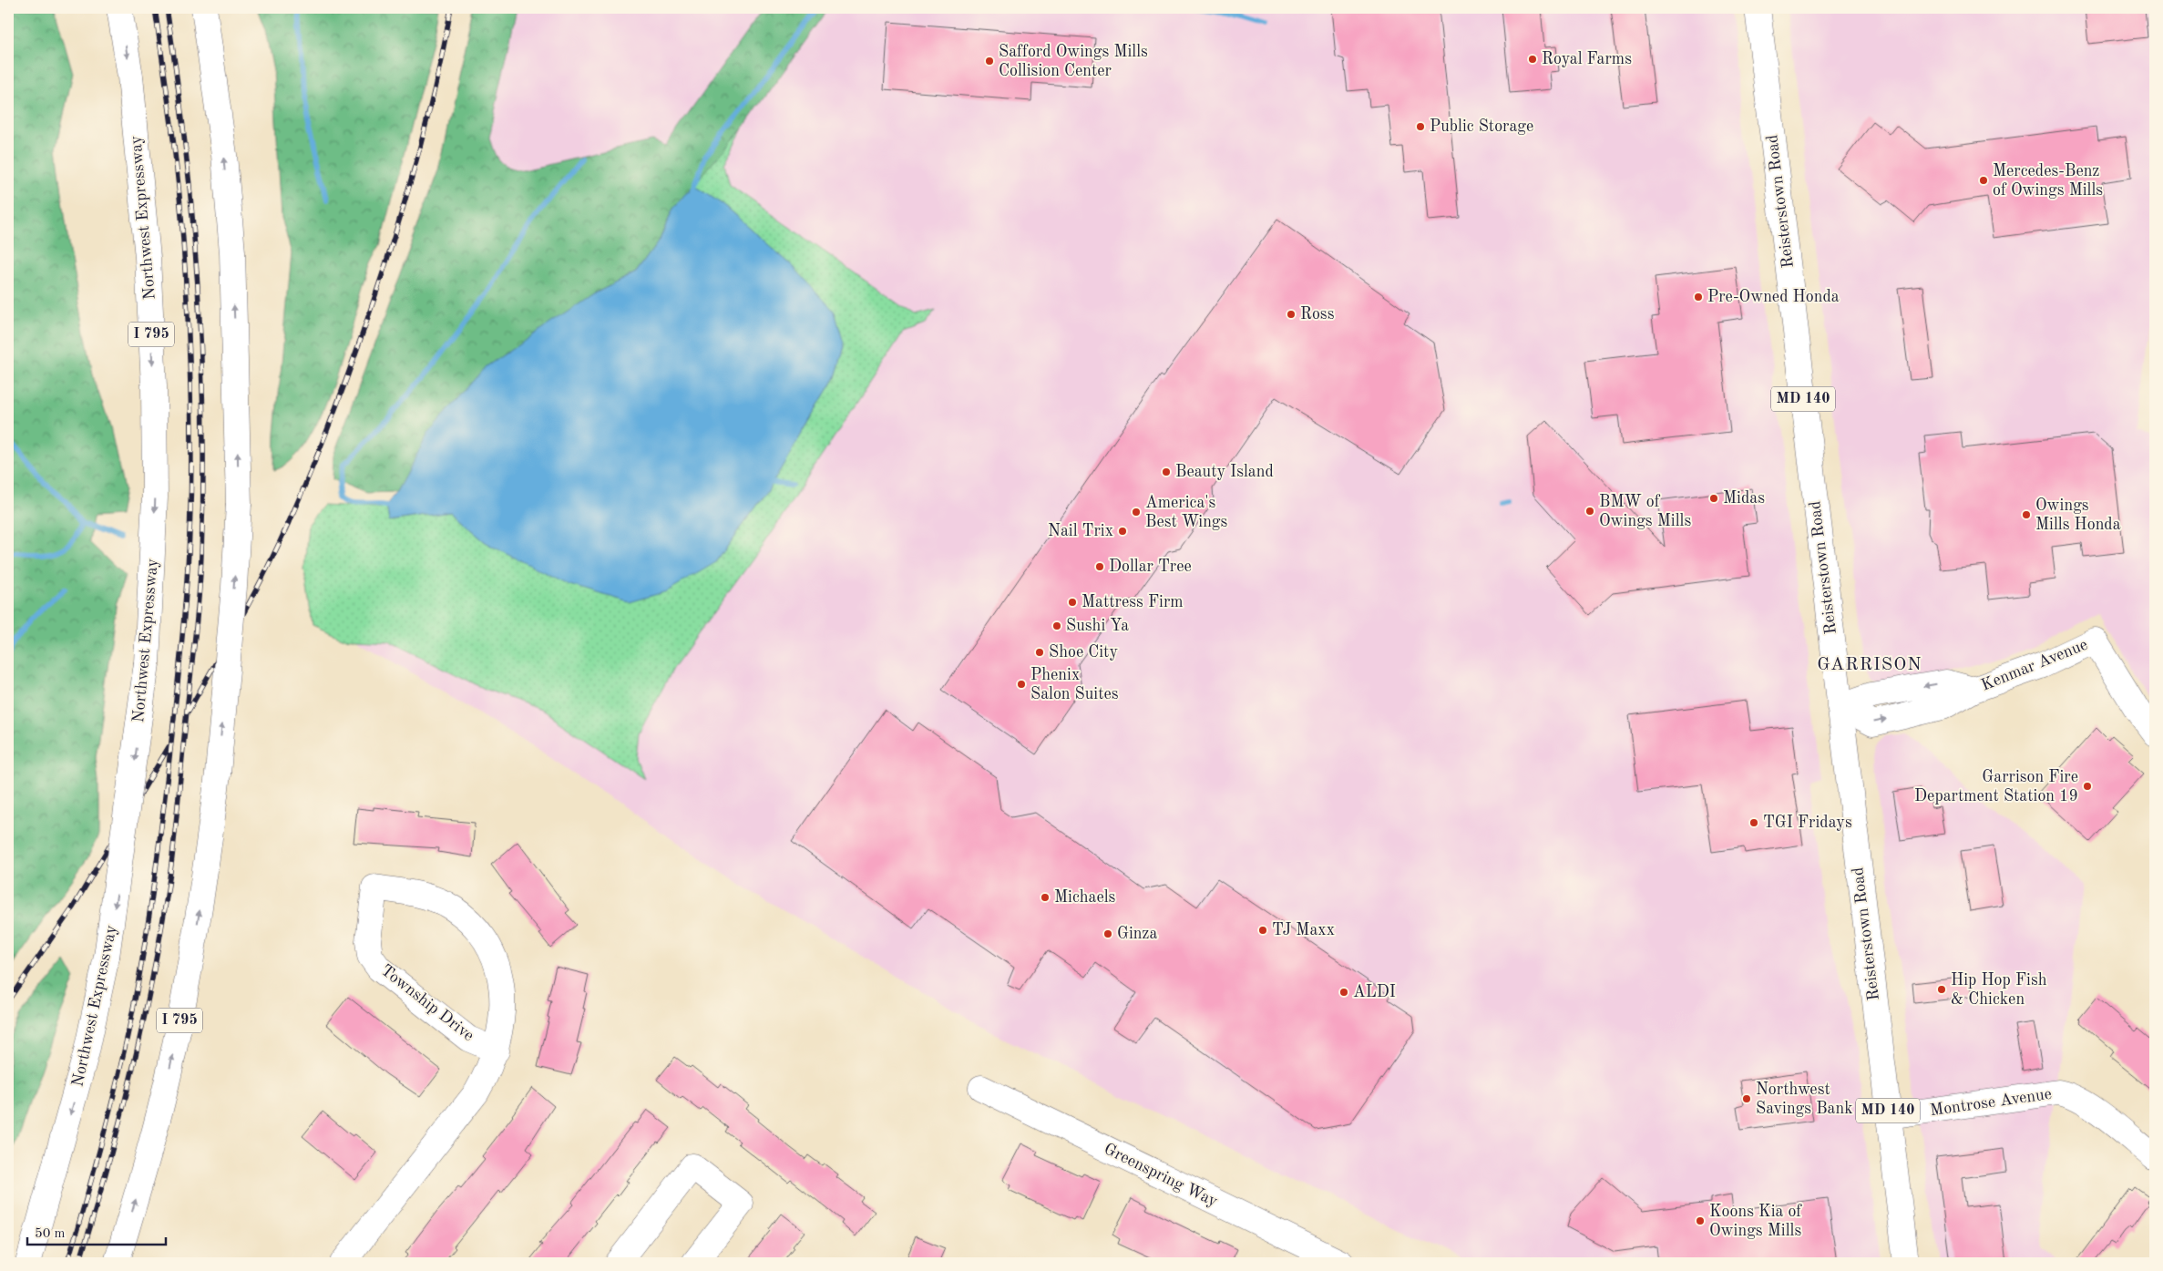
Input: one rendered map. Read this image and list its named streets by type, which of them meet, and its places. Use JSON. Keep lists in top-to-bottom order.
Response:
{
  "streets": {
    "main road": [
      "Reisterstown Road",
      "Northwest Expressway",
      "I 795",
      "MD 140",
      "Kenmar Avenue",
      "Township Drive",
      "Montrose Avenue",
      "Greenspring Way"
    ]
  },
  "crossings": [
    ["Reisterstown Road", "Kenmar Avenue"],
    ["Reisterstown Road", "Montrose Avenue"]
  ],
  "districts": ["GARRISON"],
  "places": [
    "Royal Farms",
    "Safford Owings Mills Collision Center",
    "Public Storage",
    "Mercedes-Benz of Owings Mills",
    "Pre-Owned Honda",
    "Ross",
    "Beauty Island",
    "Midas",
    "BMW of Owings Mills",
    "America's Best Wings",
    "Owings Mills Honda",
    "Nail Trix",
    "Dollar Tree",
    "Mattress Firm",
    "Sushi Ya",
    "Shoe City",
    "Phenix Salon Suites",
    "Garrison Fire Department Station 19",
    "TGI Fridays",
    "Michaels",
    "TJ Maxx",
    "Ginza",
    "Hip Hop Fish & Chicken",
    "ALDI",
    "Northwest Savings Bank",
    "Koons Kia of Owings Mills"
  ],
  "scale_bar": "50 m"
}
